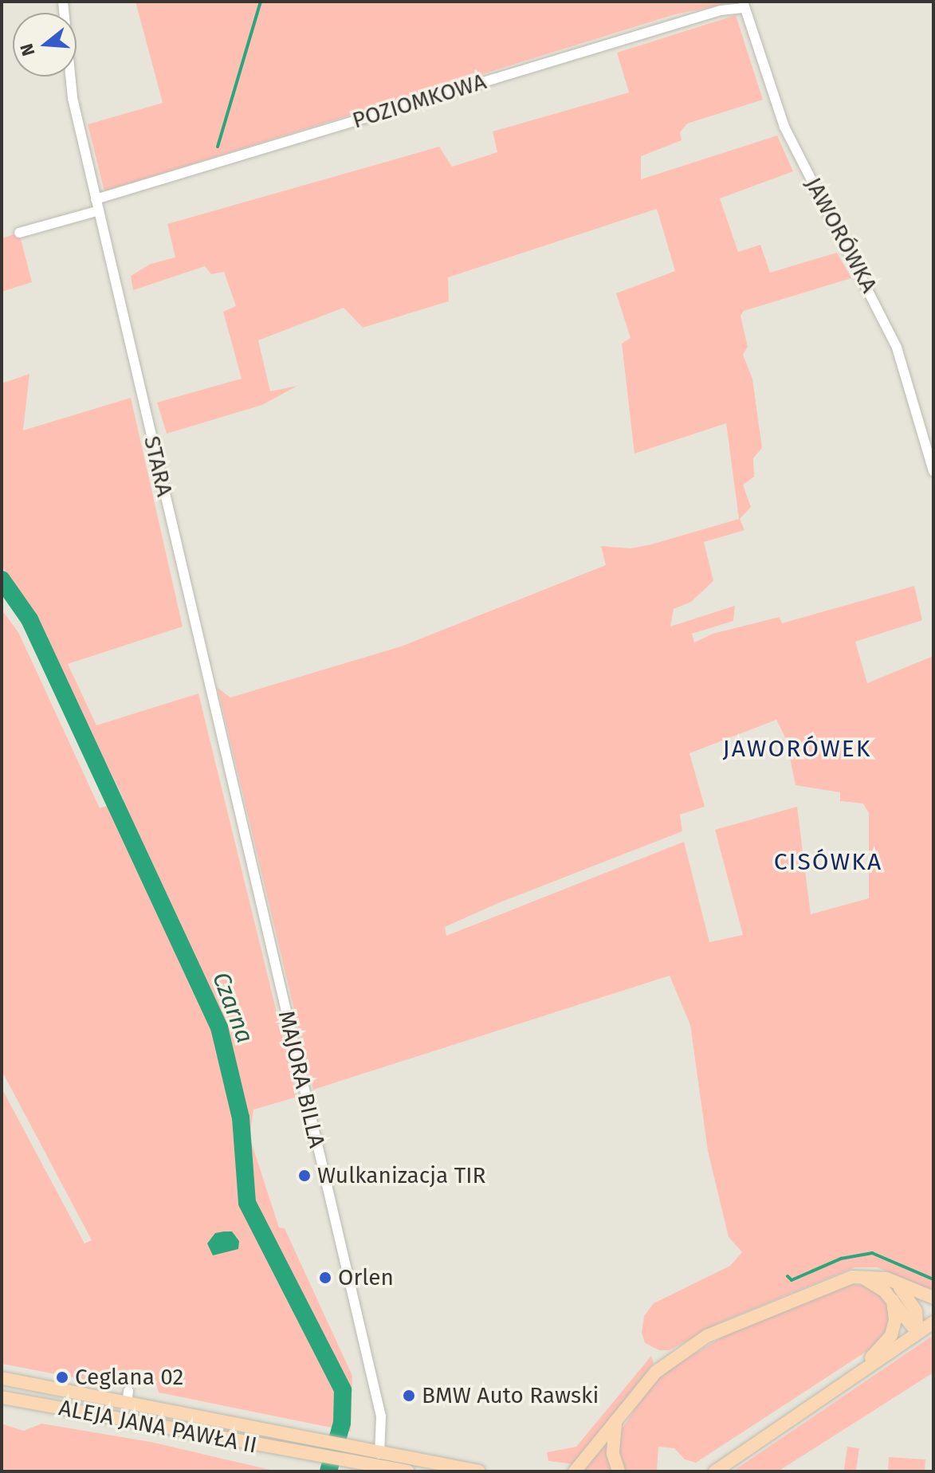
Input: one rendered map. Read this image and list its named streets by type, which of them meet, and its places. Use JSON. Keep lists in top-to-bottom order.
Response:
{
  "streets": {
    "main road": ["ALEJA JANA PAWŁA II"],
    "street": [
      "POZIOMKOWA",
      "JAWORÓWKA",
      "STARA",
      "MAJORA BILLA"
    ]
  },
  "crossings": [
    ["POZIOMKOWA", "JAWORÓWKA"],
    ["POZIOMKOWA", "STARA"],
    ["STARA", "MAJORA BILLA"]
  ],
  "districts": ["JAWORÓWEK", "CISÓWKA"],
  "water": ["Czarna"],
  "places": [
    "Wulkanizacja TIR",
    "Orlen",
    "Ceglana 02",
    "BMW Auto Rawski"
  ],
  "north": "left"
}
